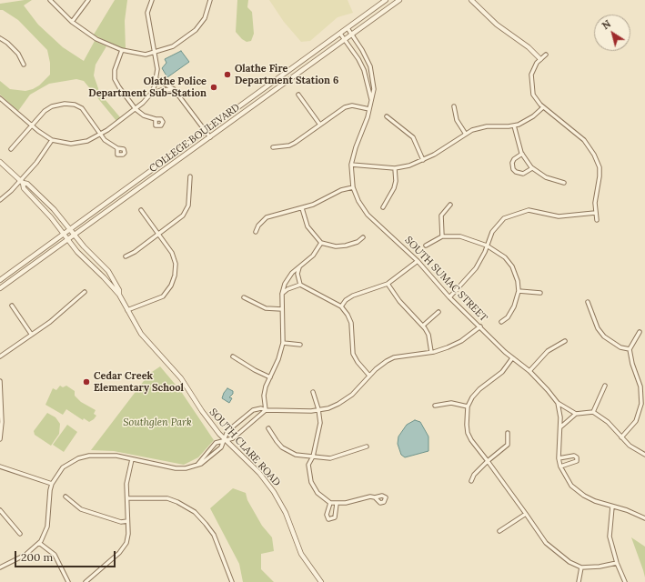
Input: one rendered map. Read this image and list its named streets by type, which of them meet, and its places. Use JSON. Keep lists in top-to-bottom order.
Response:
{
  "streets": {
    "street": ["COLLEGE BOULEVARD", "SOUTH SUMAC STREET", "SOUTH CLARE ROAD"]
  },
  "crossings": [
    ["COLLEGE BOULEVARD", "SOUTH SUMAC STREET"],
    ["COLLEGE BOULEVARD", "SOUTH CLARE ROAD"]
  ],
  "parks": ["Southglen Park"],
  "places": ["Olathe Fire Department Station 6", "Olathe Police Department Sub-Station", "Cedar Creek Elementary School"],
  "scale_bar": "200 m",
  "north": "top left"
}
